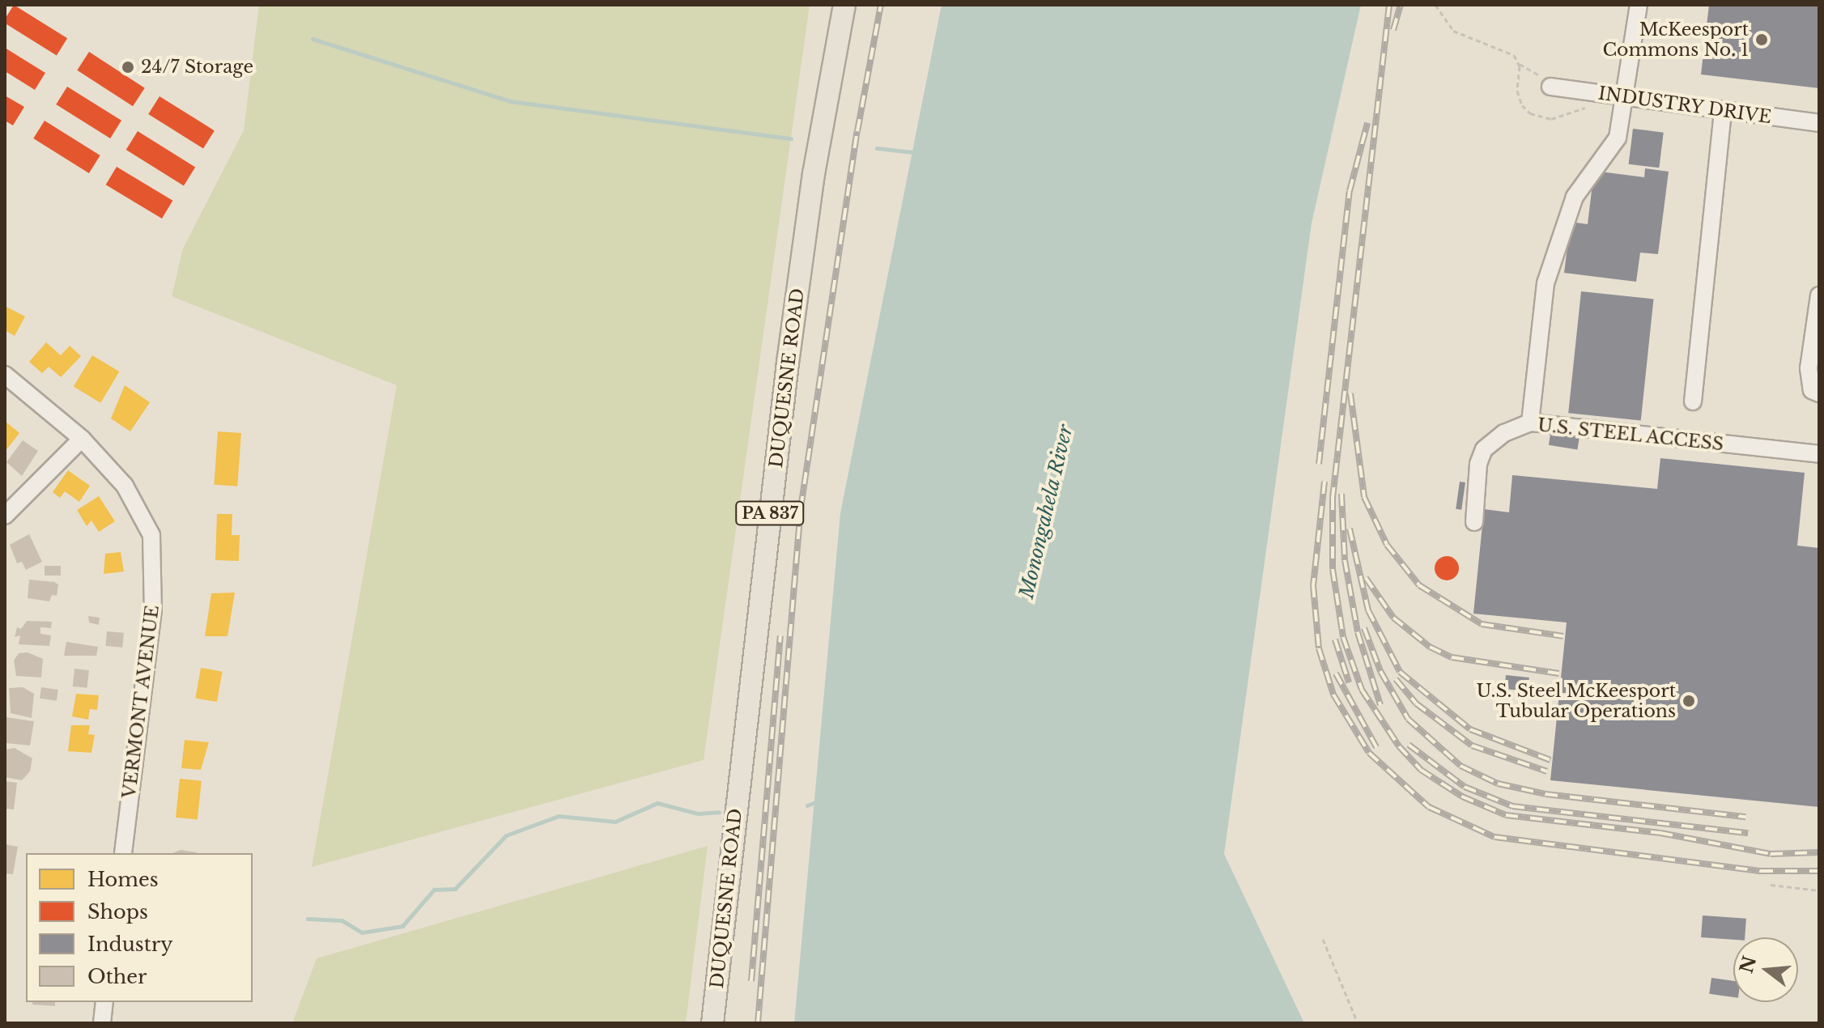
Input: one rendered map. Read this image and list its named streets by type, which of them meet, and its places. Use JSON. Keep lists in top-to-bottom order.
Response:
{
  "streets": {
    "main road": ["DUQUESNE ROAD", "PA 837"],
    "street": ["INDUSTRY DRIVE", "U.S. STEEL ACCESS", "VERMONT AVENUE"]
  },
  "water": ["Monongahela River"],
  "places": ["McKeesport Commons No. 1", "24/7 Storage", "U.S. Steel McKeesport Tubular Operations"],
  "legend": [
    "Homes",
    "Shops",
    "Industry",
    "Other"
  ],
  "north": "left"
}
